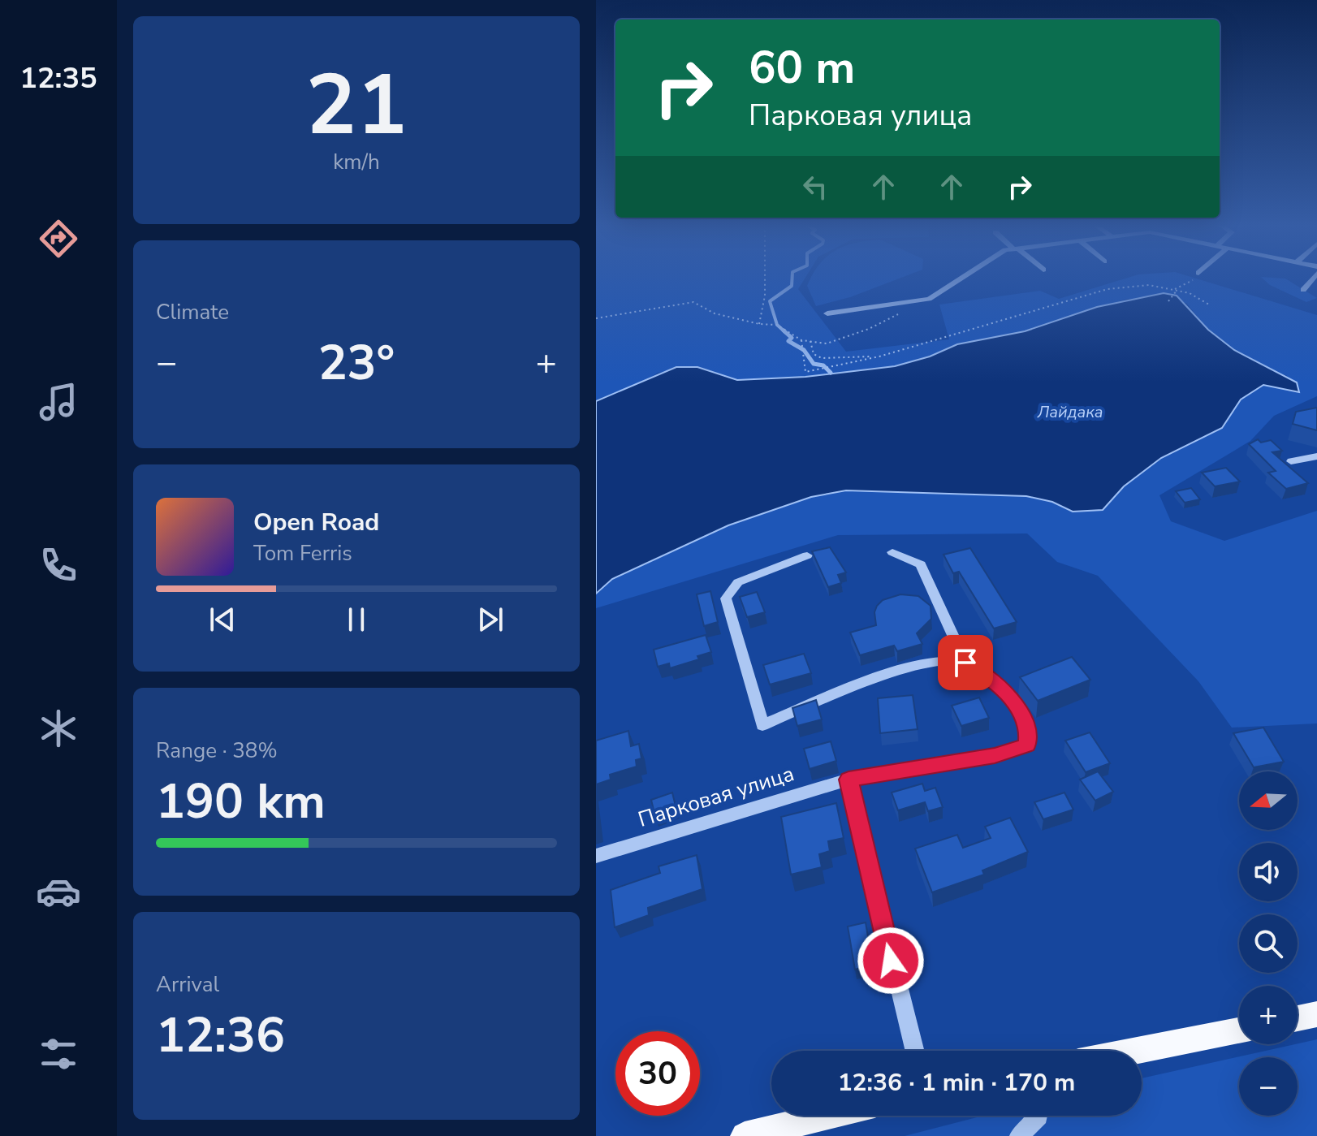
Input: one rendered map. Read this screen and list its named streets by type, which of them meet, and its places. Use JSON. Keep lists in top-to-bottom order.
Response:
{
  "streets": {
    "street": ["Парковая улица"]
  },
  "water": ["Лайдака"],
  "north": "left",
  "page": {
    "tabs": "12:35",
    "tile": [
      ["21", "km/h"],
      "Climate",
      ["Range · 38%", "190 km"],
      ["Arrival", "12:36"]
    ],
    "turn": ["60 m", "Парковая улица"],
    "heat": ["−", "23°", "+"],
    "song": ["Open Road", "Tom Ferris"],
    "map_buttons": ["+", "−"],
    "limit": "30",
    "trip": "12:36 · 1 min · 170 m"
  }
}
